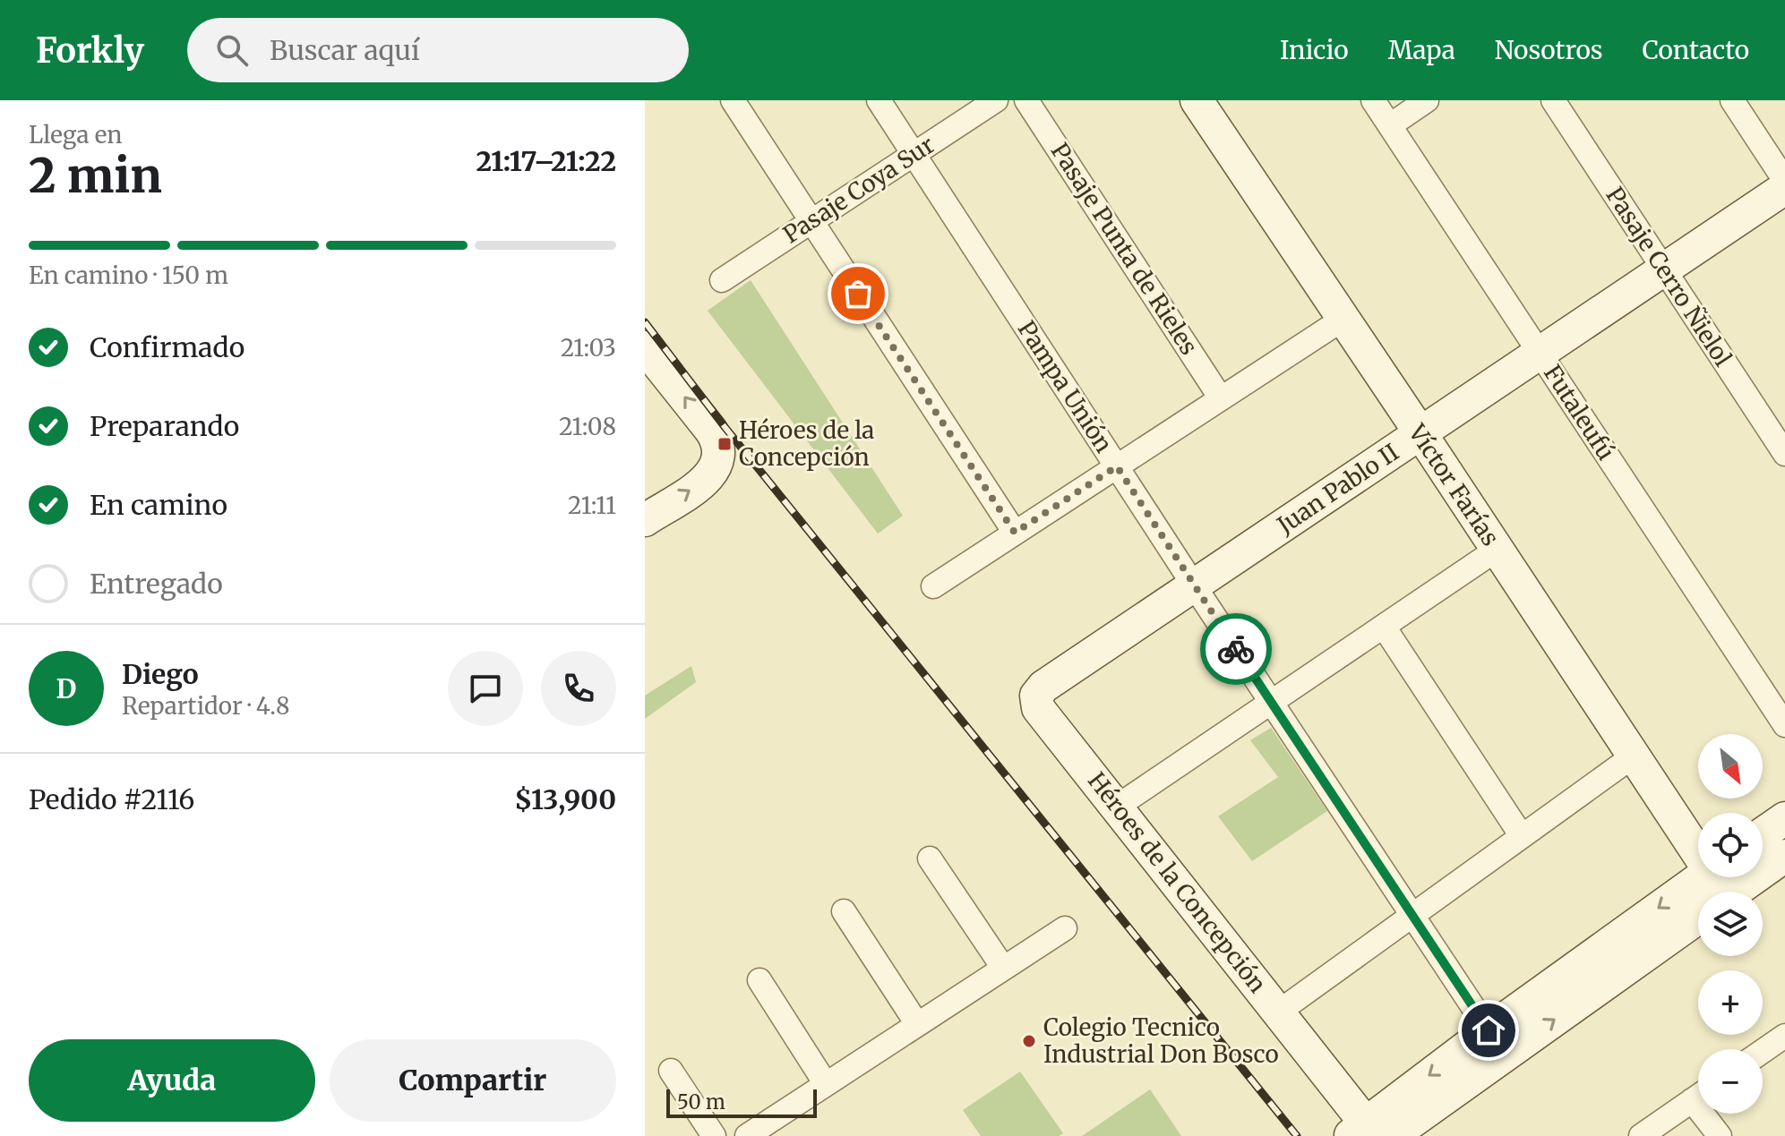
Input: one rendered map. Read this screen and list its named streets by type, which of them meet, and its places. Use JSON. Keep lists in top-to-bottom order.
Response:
{
  "streets": {
    "street": [
      "Pasaje Coya Sur",
      "Pasaje Punta de Rieles",
      "Pasaje Cerro Ñielol",
      "Pampa Unión",
      "Futaleufú",
      "Víctor Farías",
      "Juan Pablo II",
      "Héroes de la Concepción"
    ]
  },
  "crossings": [
    ["Pasaje Coya Sur", "Pampa Unión"],
    ["Pasaje Cerro Ñielol", "Juan Pablo II"],
    ["Pampa Unión", "Juan Pablo II"],
    ["Futaleufú", "Juan Pablo II"],
    ["Víctor Farías", "Juan Pablo II"],
    ["Juan Pablo II", "Héroes de la Concepción"]
  ],
  "places": {
    "transit": ["Héroes de la Concepción"],
    "other": ["Colegio Tecnico Industrial Don Bosco"]
  },
  "scale_bar": "50 m",
  "north": "bottom right",
  "page": {
    "header": "Forkly",
    "search": "Buscar aquí",
    "nav": [
      "Inicio",
      "Mapa",
      "Nosotros",
      "Contacto"
    ],
    "heading": ["2 min", "Llega en", "21:17–21:22"],
    "panel": [
      "Diego",
      "Repartidor · 4.8",
      "Pedido #2116",
      "$13,900"
    ],
    "bar": "En camino · 150 m",
    "list": [
      ["Confirmado", "21:03"],
      ["Preparando", "21:08"],
      ["En camino", "21:11"],
      "Entregado"
    ],
    "round": "D",
    "map_buttons": ["+", "−"],
    "buttons": ["Ayuda", "Compartir"],
    "scale": "50 m"
  }
}
